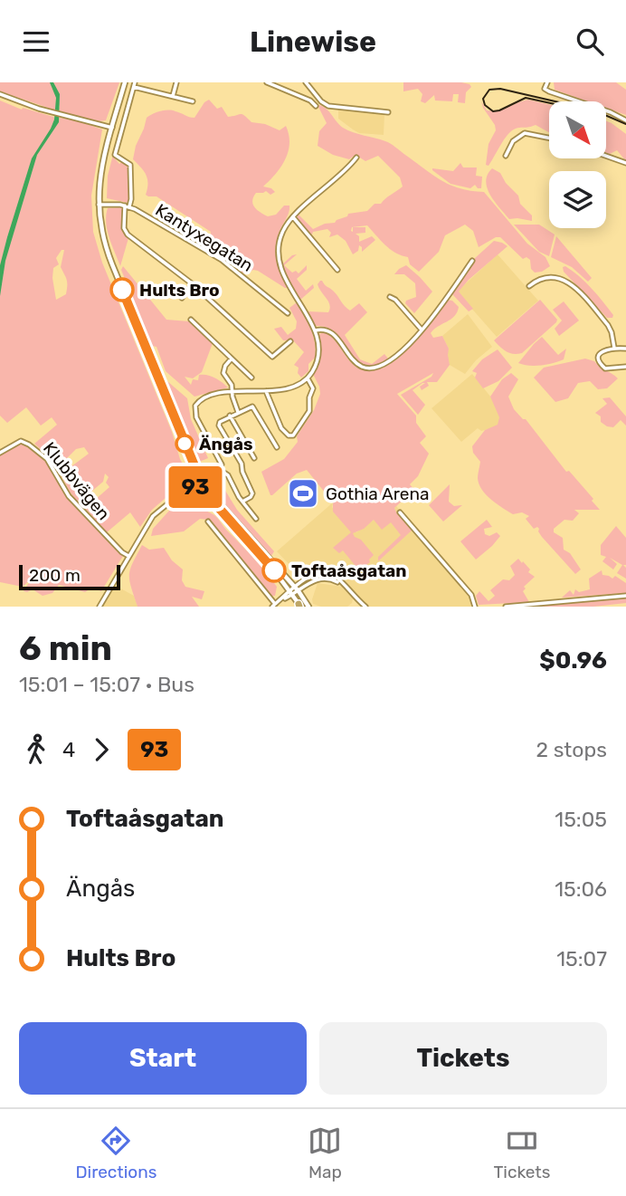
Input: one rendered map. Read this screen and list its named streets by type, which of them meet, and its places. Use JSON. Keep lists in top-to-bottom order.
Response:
{
  "streets": {
    "street": ["Kantyxegatan", "Klubbvägen"]
  },
  "places": {
    "other": ["Hults Bro", "Ängås", "Toftaåsgatan"],
    "sports": ["Gothia Arena"]
  },
  "lines": ["bus line 93"],
  "scale_bar": "200 m",
  "north": "bottom right",
  "page": {
    "header": "Linewise",
    "on_map": "93",
    "scale": "200 m",
    "heading": ["6 min", "15:01 – 15:07 · Bus", "$0.96"],
    "legs": ["4", "93", "2 stops"],
    "list": [
      {
        "name": "Toftaåsgatan",
        "value": "15:05"
      },
      {
        "name": "Ängås",
        "value": "15:06"
      },
      {
        "name": "Hults Bro",
        "value": "15:07"
      }
    ],
    "buttons": ["Start", "Tickets"],
    "tabs": ["Directions", "Map", "Tickets"]
  }
}
